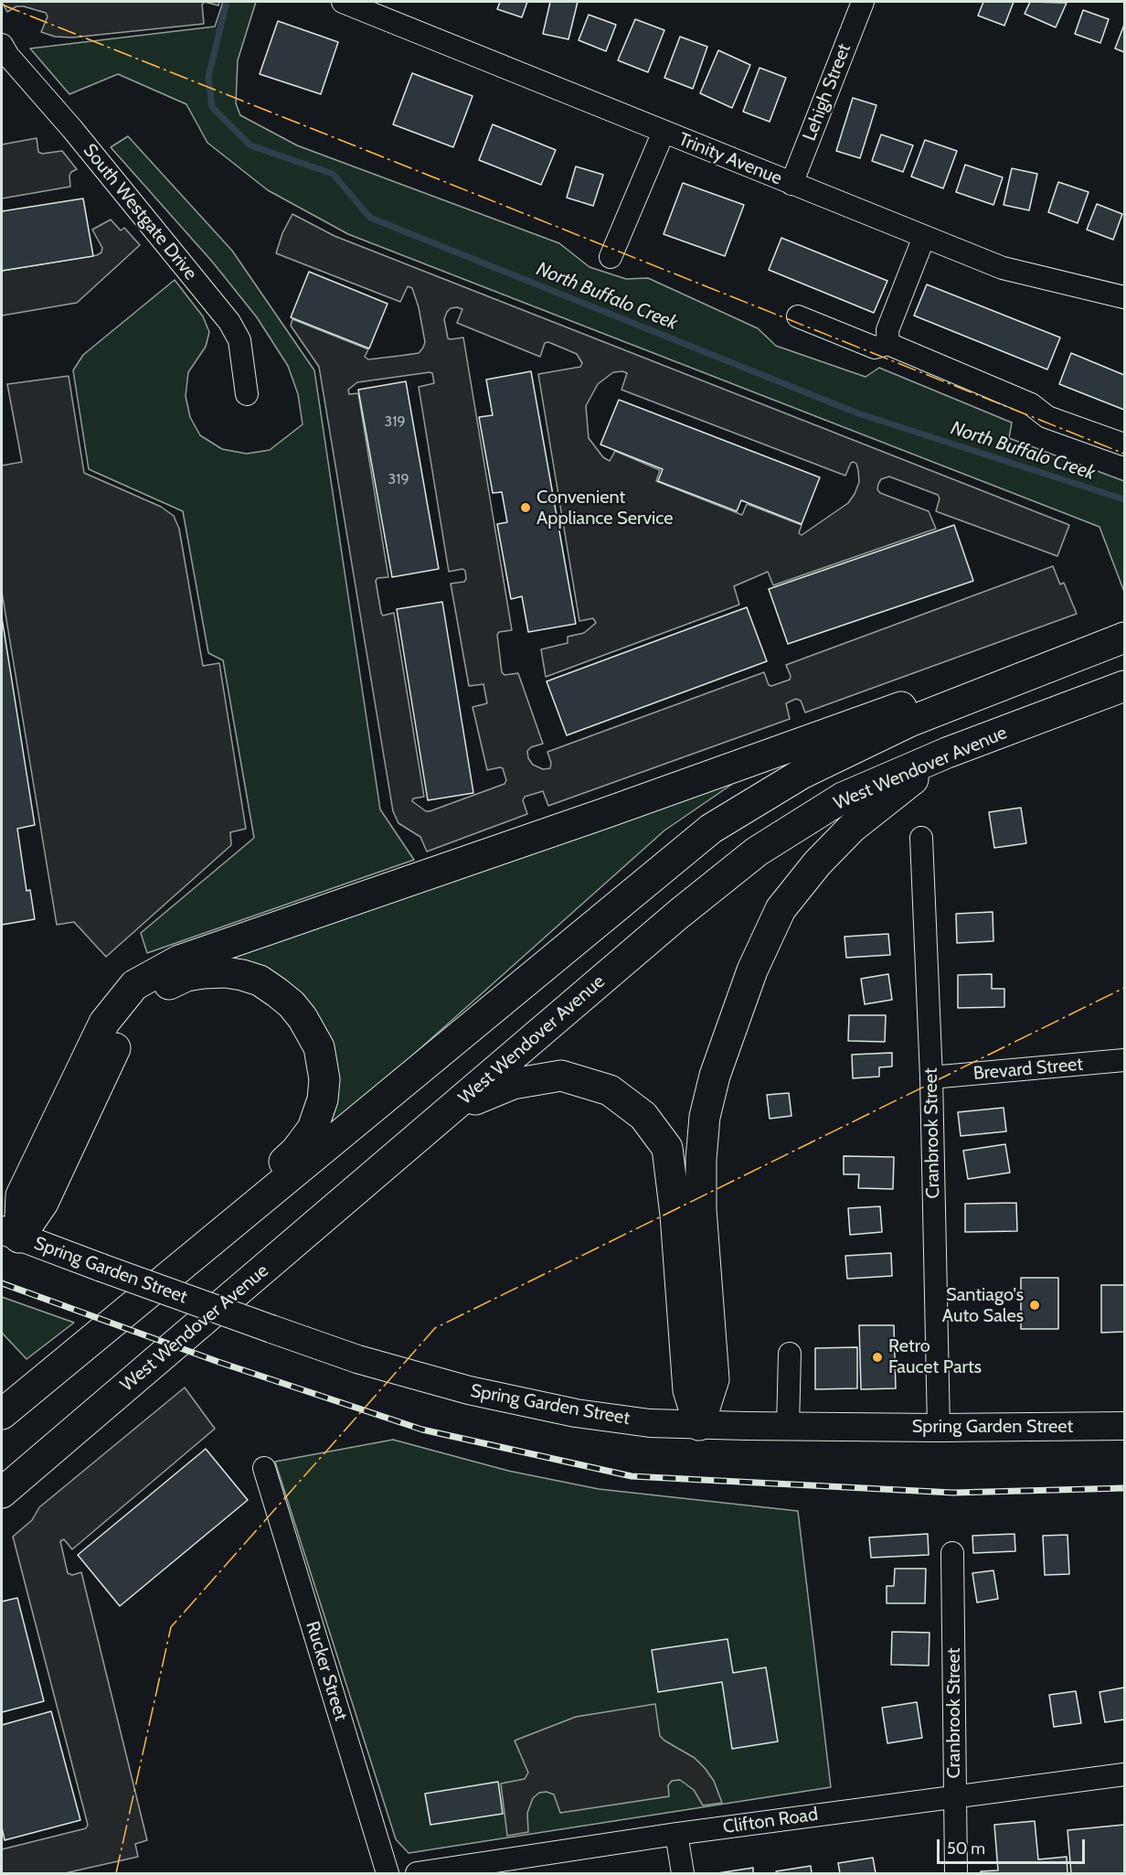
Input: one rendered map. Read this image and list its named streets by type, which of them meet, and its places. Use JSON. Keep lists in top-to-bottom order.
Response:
{
  "streets": {
    "highway": ["West Wendover Avenue"],
    "main road": ["Spring Garden Street"],
    "street": [
      "Lehigh Street",
      "Trinity Avenue",
      "South Westgate Drive",
      "Brevard Street",
      "Cranbrook Street",
      "Rucker Street",
      "Clifton Road"
    ]
  },
  "crossings": [
    ["Lehigh Street", "Trinity Avenue"],
    ["Brevard Street", "Cranbrook Street"],
    ["Cranbrook Street", "Spring Garden Street"],
    ["Cranbrook Street", "Clifton Road"]
  ],
  "water": ["North Buffalo Creek"],
  "places": ["Convenient Appliance Service", "Santiago's Auto Sales", "Retro Faucet Parts"],
  "house_numbers": ["319", "319"],
  "scale_bar": "50 m"
}
